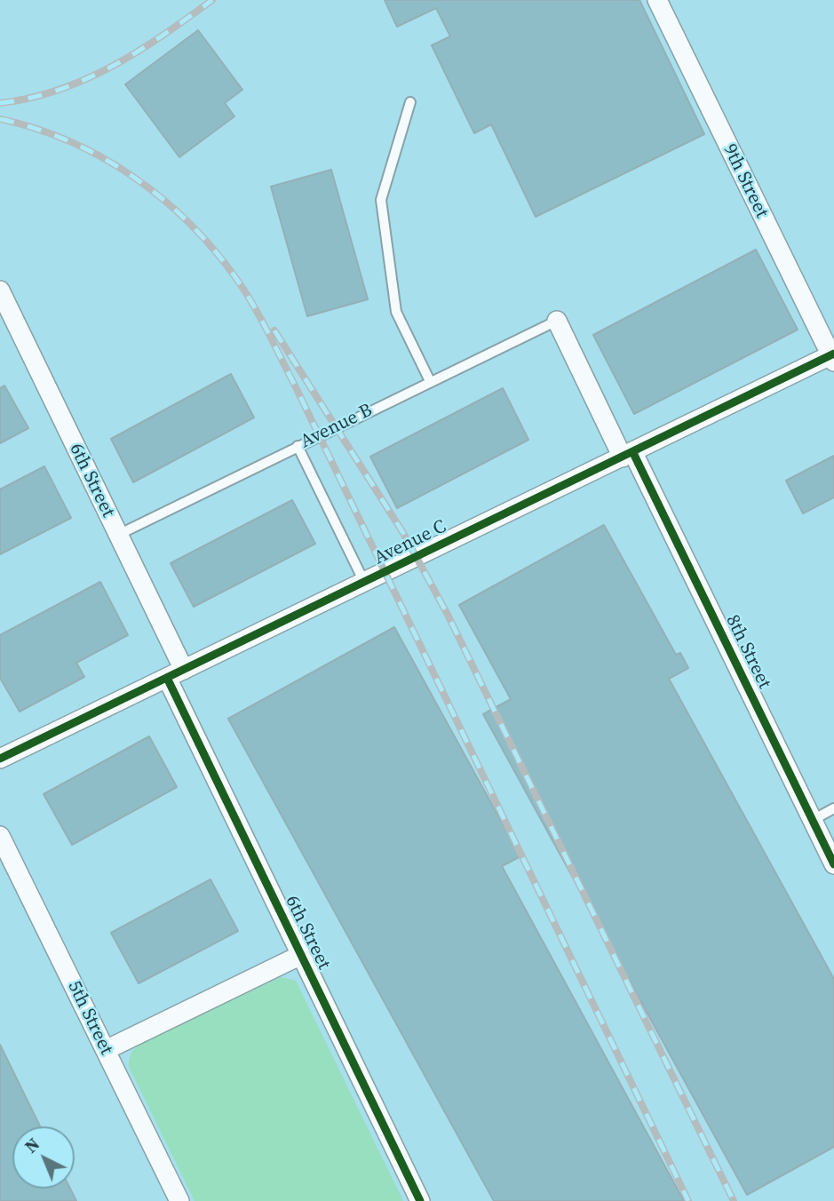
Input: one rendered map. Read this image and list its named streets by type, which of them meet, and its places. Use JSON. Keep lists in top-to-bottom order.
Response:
{
  "streets": {
    "street": [
      "9th Street",
      "6th Street",
      "Avenue C",
      "8th Street",
      "5th Street"
    ],
    "lane": ["Avenue B"]
  },
  "crossings": [
    ["9th Street", "Avenue C"],
    ["Avenue B", "6th Street"],
    ["Avenue B", "8th Street"],
    ["6th Street", "Avenue C"],
    ["Avenue C", "8th Street"]
  ],
  "north": "top left"
}
